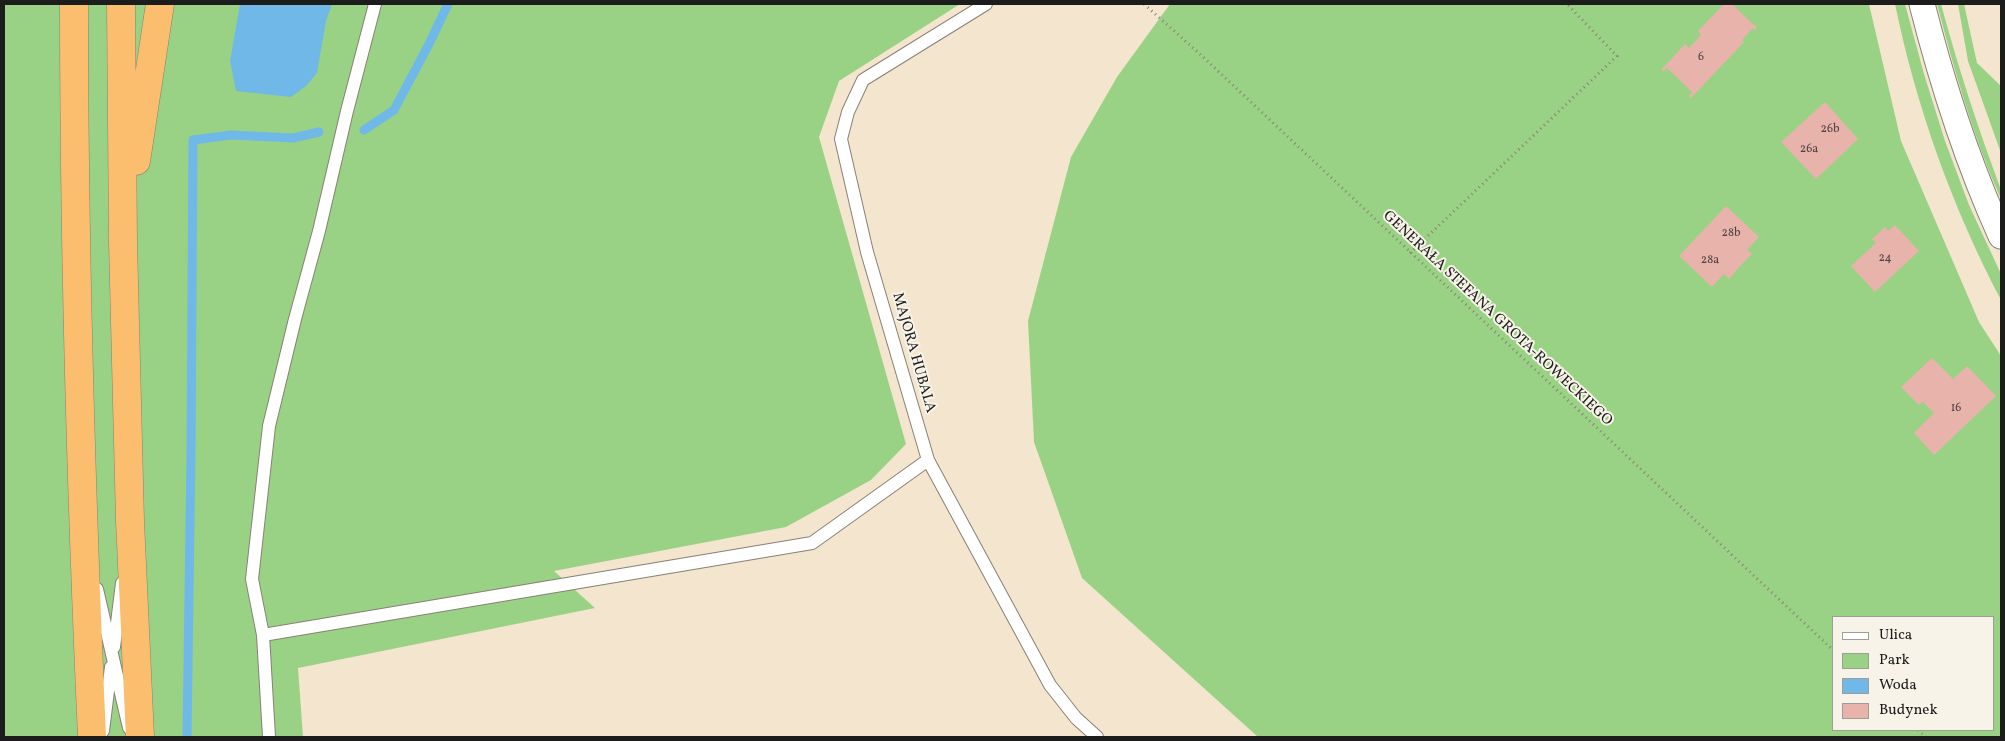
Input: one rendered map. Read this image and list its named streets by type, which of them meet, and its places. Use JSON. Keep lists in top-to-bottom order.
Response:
{
  "streets": {
    "lane": ["MAJORA HUBALA"],
    "path": ["GENERAŁA STEFANA GROTA-ROWECKIEGO"]
  },
  "house_numbers": [
    "6",
    "26b",
    "26a",
    "28b",
    "24",
    "28a",
    "16"
  ],
  "legend": [
    "Ulica",
    "Park",
    "Woda",
    "Budynek"
  ]
}
